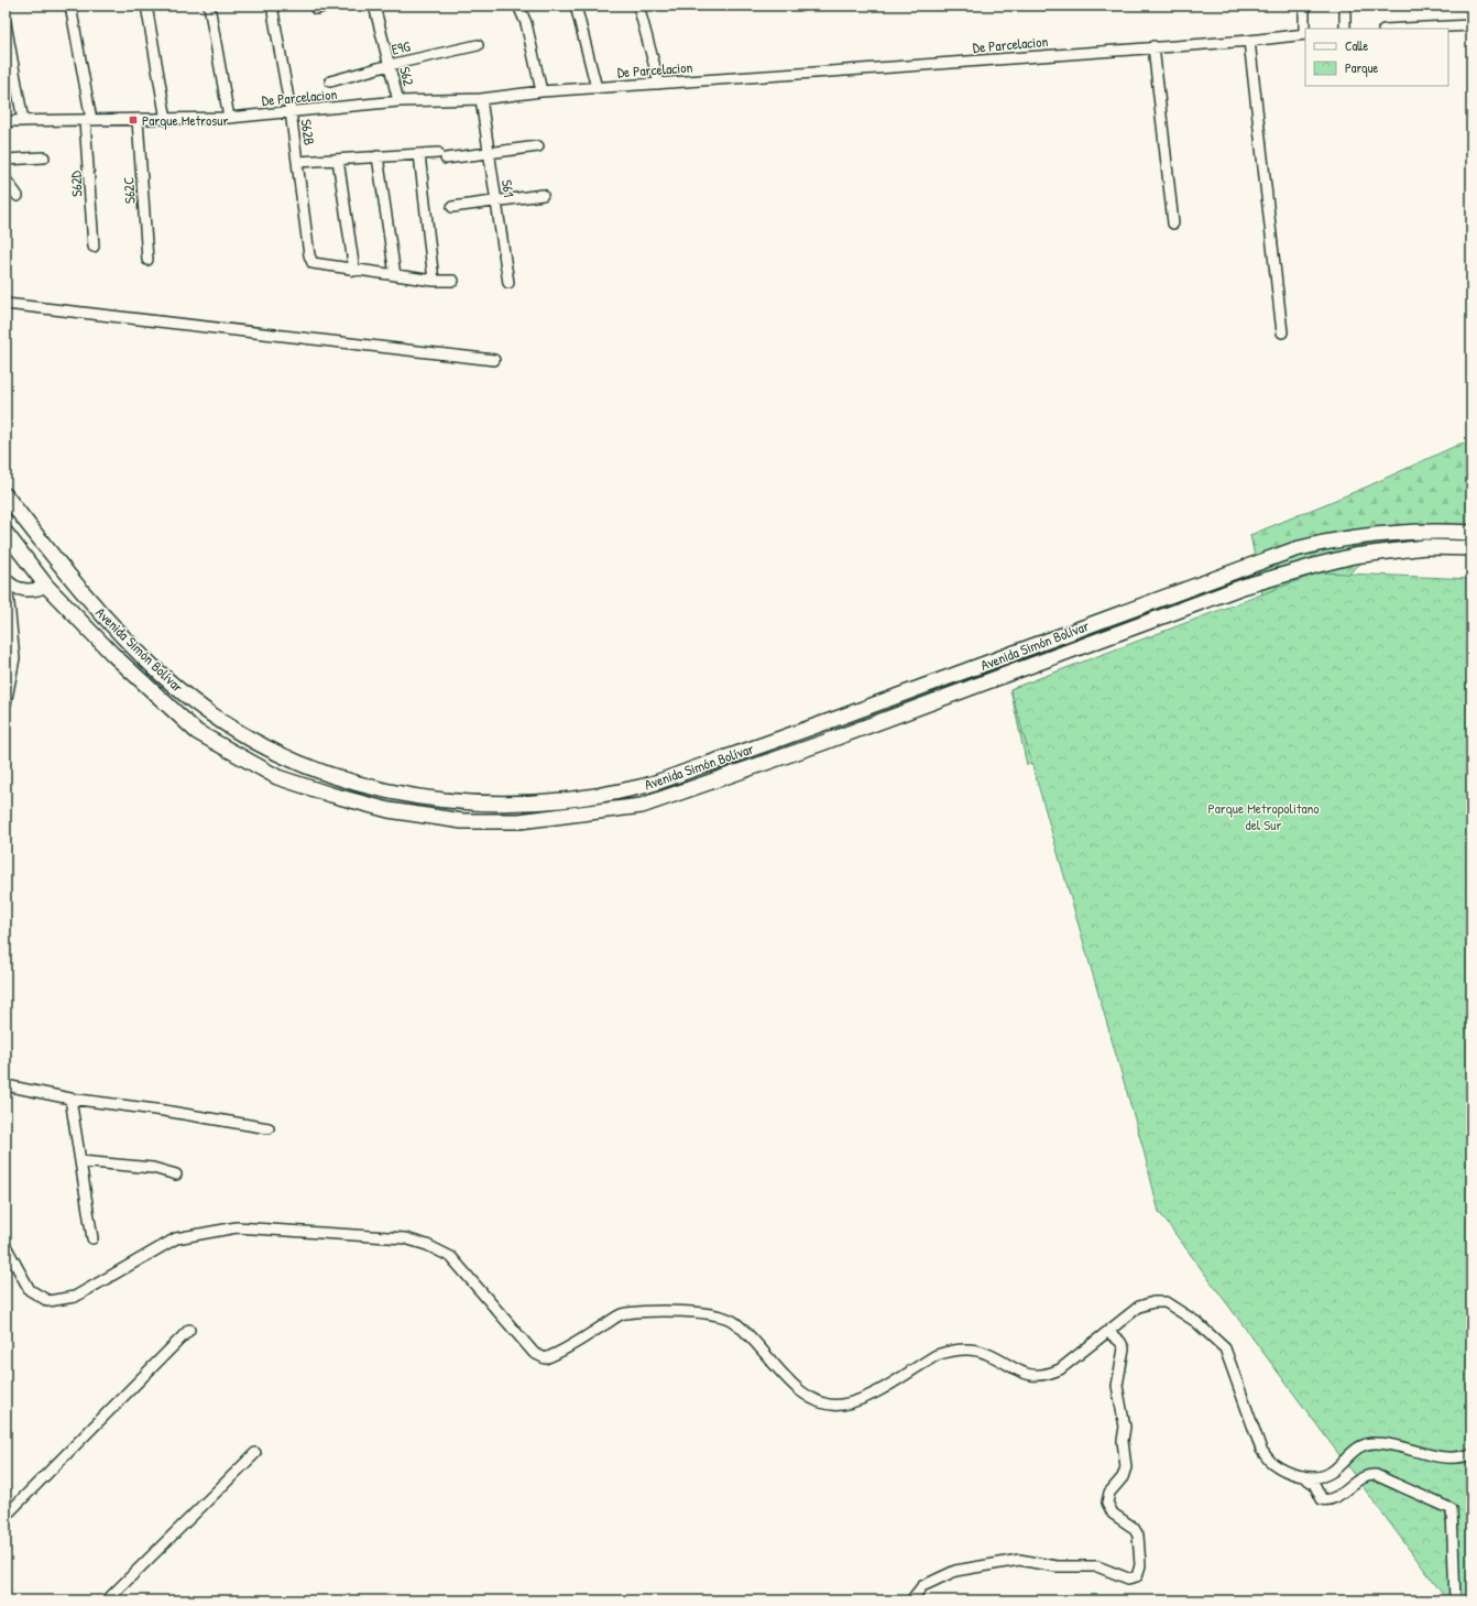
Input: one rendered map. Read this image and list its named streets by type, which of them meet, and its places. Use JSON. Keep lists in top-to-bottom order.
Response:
{
  "streets": {
    "highway": ["Avenida Simón Bolívar"],
    "street": [
      "De Parcelacion",
      "E9G",
      "S62",
      "S62B",
      "S62D",
      "S61",
      "S62C"
    ]
  },
  "crossings": [
    ["De Parcelacion", "S62"],
    ["De Parcelacion", "S62B"],
    ["De Parcelacion", "S62D"],
    ["De Parcelacion", "S61"],
    ["De Parcelacion", "S62C"],
    ["E9G", "S62"]
  ],
  "parks": ["Parque Metropolitano del Sur"],
  "places": {
    "transit": ["Parque Metrosur"]
  },
  "legend": ["Calle", "Parque"]
}
